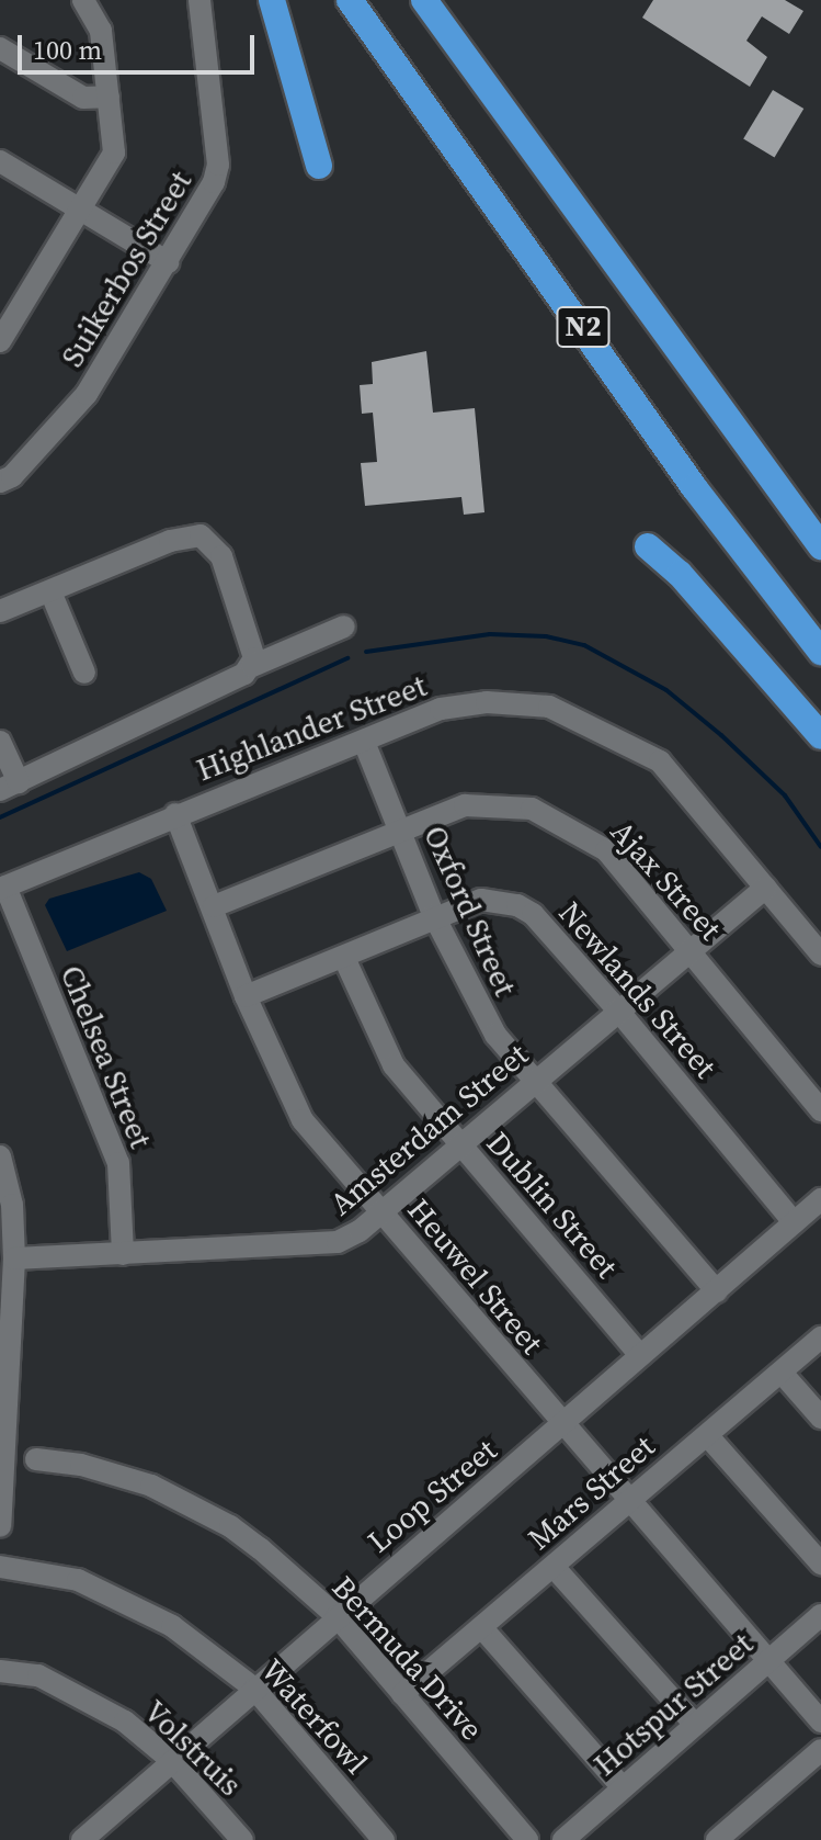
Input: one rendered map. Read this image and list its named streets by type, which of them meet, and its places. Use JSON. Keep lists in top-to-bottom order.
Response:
{
  "streets": {
    "highway": ["N2"],
    "street": [
      "Suikerbos Street",
      "Highlander Street",
      "Ajax Street",
      "Oxford Street",
      "Newlands Street",
      "Chelsea Street",
      "Amsterdam Street",
      "Dublin Street",
      "Heuwel Street",
      "Mars Street",
      "Loop Street",
      "Bermuda Drive",
      "Hotspur Street",
      "Waterfowl",
      "Volstruis"
    ]
  },
  "crossings": [
    ["Highlander Street", "Oxford Street"],
    ["Highlander Street", "Chelsea Street"],
    ["Highlander Street", "Amsterdam Street"],
    ["Highlander Street", "Heuwel Street"],
    ["Ajax Street", "Oxford Street"],
    ["Ajax Street", "Amsterdam Street"],
    ["Ajax Street", "Heuwel Street"],
    ["Oxford Street", "Newlands Street"],
    ["Oxford Street", "Amsterdam Street"],
    ["Oxford Street", "Loop Street"],
    ["Newlands Street", "Amsterdam Street"],
    ["Newlands Street", "Dublin Street"],
    ["Newlands Street", "Heuwel Street"],
    ["Newlands Street", "Loop Street"],
    ["Chelsea Street", "Amsterdam Street"],
    ["Amsterdam Street", "Dublin Street"],
    ["Amsterdam Street", "Heuwel Street"],
    ["Dublin Street", "Loop Street"],
    ["Heuwel Street", "Mars Street"],
    ["Heuwel Street", "Loop Street"],
    ["Heuwel Street", "Hotspur Street"],
    ["Mars Street", "Bermuda Drive"],
    ["Loop Street", "Bermuda Drive"],
    ["Loop Street", "Waterfowl"],
    ["Loop Street", "Volstruis"]
  ],
  "scale_bar": "100 m"
}
